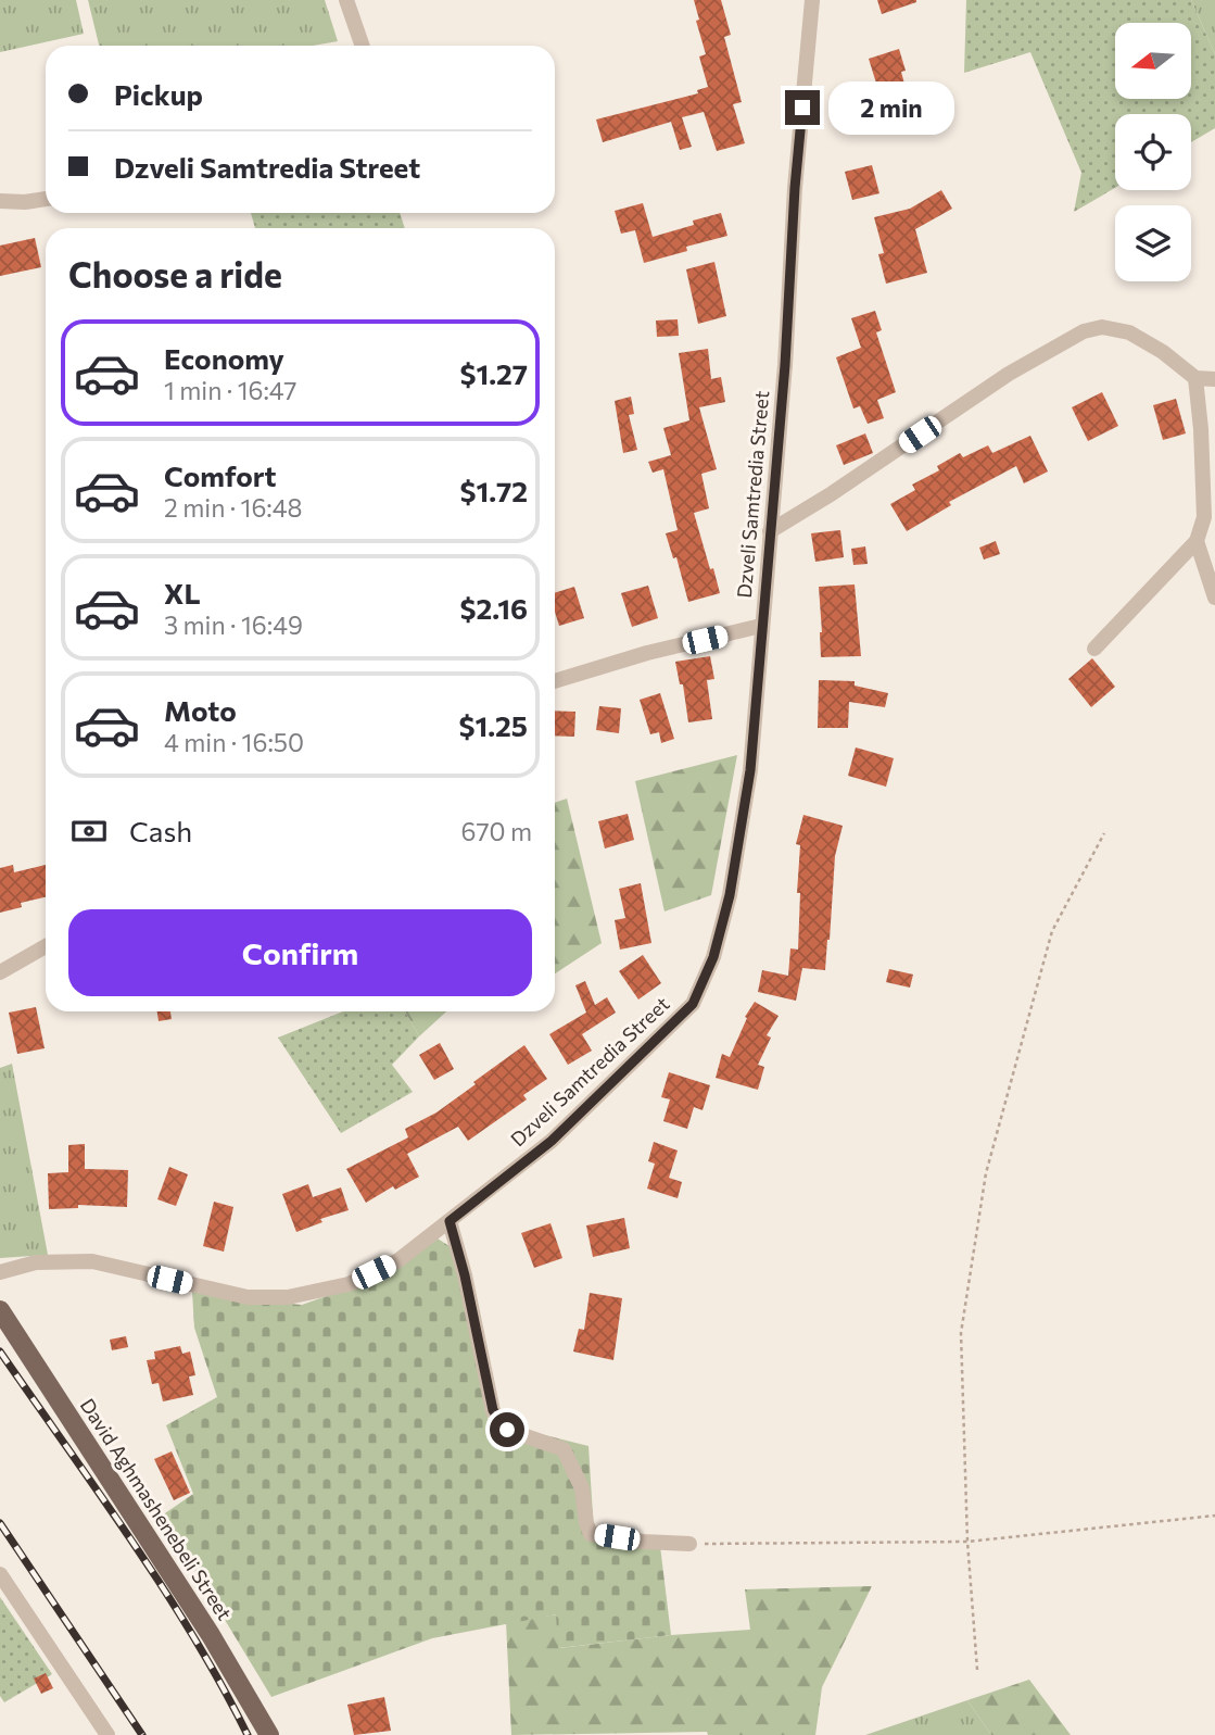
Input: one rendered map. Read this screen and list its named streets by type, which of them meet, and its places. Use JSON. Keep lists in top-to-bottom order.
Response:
{
  "streets": {
    "main road": ["David Aghmashenebeli Street"],
    "street": ["Dzveli Samtredia Street"]
  },
  "north": "left",
  "page": {
    "banner": ["Pickup", "Dzveli Samtredia Street"],
    "bubble": "2 min",
    "heading": "Choose a ride",
    "list": [
      {
        "name": "Economy",
        "note": "1 min · 16:47",
        "value": "$1.27"
      },
      {
        "name": "Comfort",
        "note": "2 min · 16:48",
        "value": "$1.72"
      },
      {
        "name": "XL",
        "note": "3 min · 16:49",
        "value": "$2.16"
      },
      {
        "name": "Moto",
        "note": "4 min · 16:50",
        "value": "$1.25"
      }
    ],
    "pay": ["Cash", "670 m"],
    "buttons": "Confirm"
  }
}
